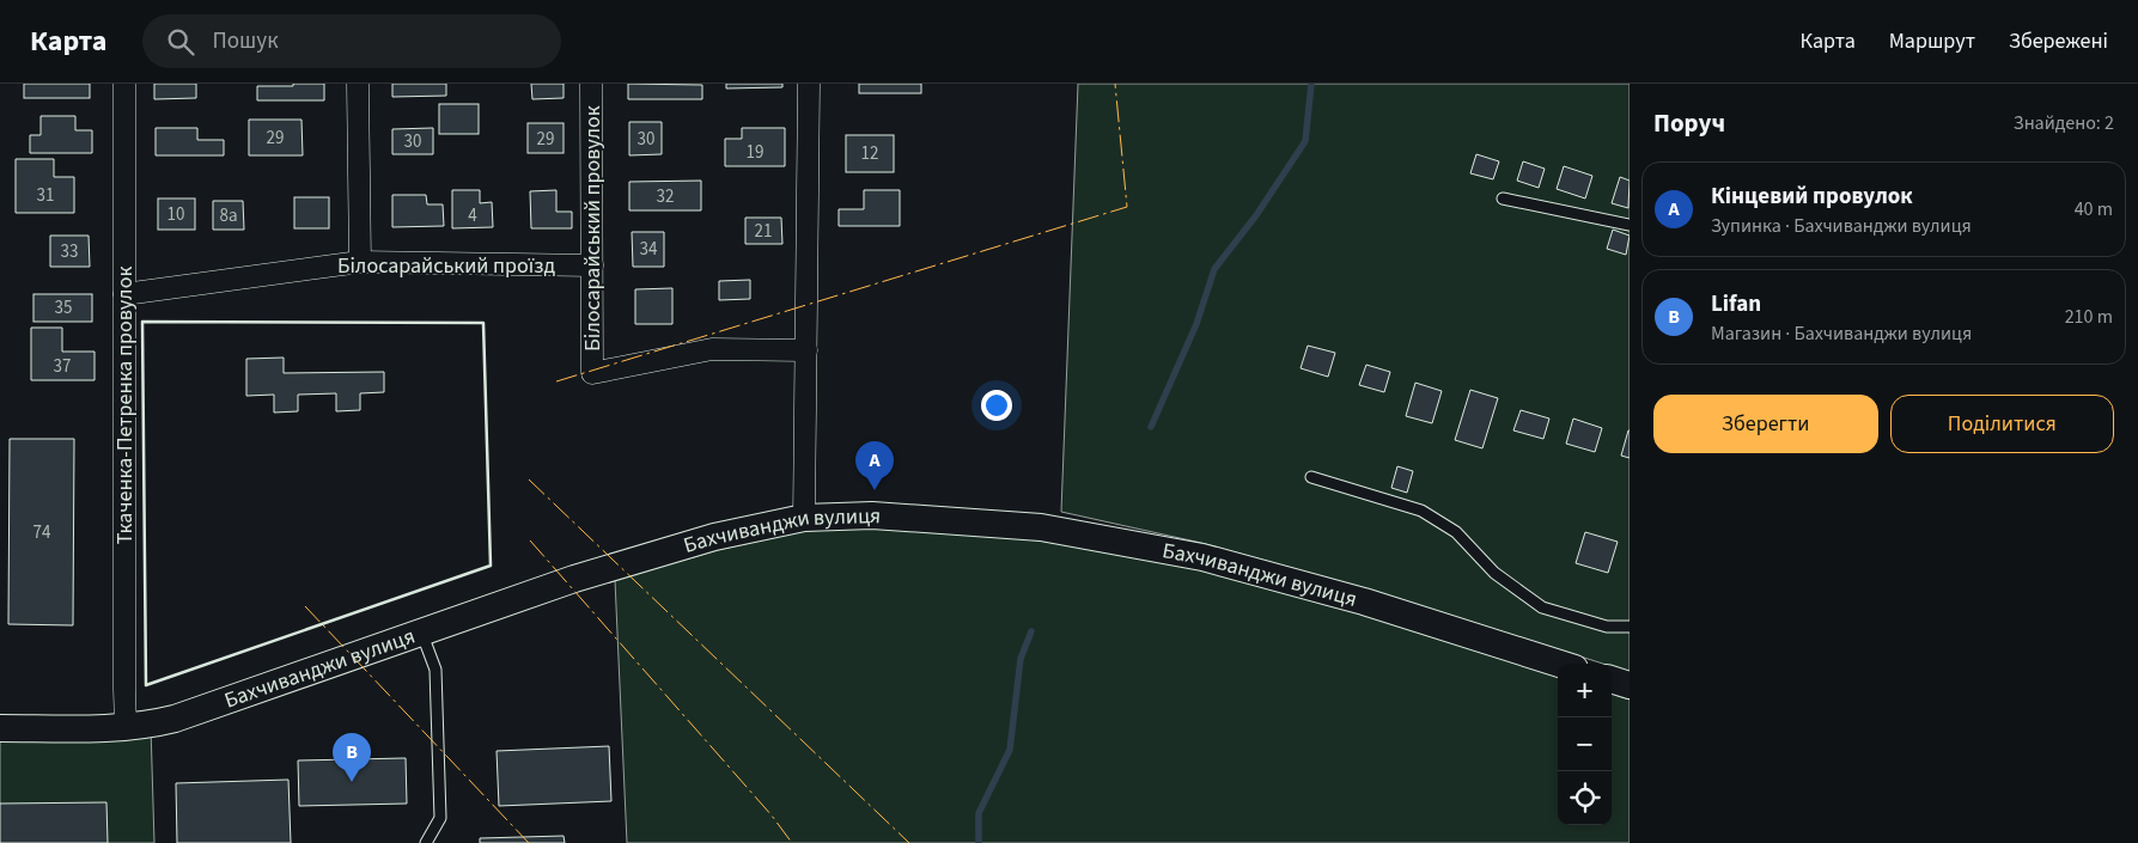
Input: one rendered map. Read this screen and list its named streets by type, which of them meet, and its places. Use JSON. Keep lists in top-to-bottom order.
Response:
{
  "streets": {
    "street": [
      "Білосарайський провулок",
      "Білосарайський проїзд",
      "Ткаченка-Петренка провулок",
      "Бахчиванджи вулиця"
    ]
  },
  "crossings": [
    ["Білосарайський провулок", "Білосарайський проїзд"],
    ["Білосарайський проїзд", "Ткаченка-Петренка провулок"],
    ["Ткаченка-Петренка провулок", "Бахчиванджи вулиця"]
  ],
  "house_numbers": [
    "29",
    "29",
    "30",
    "30",
    "19",
    "12",
    "31",
    "32",
    "10",
    "8а",
    "4",
    "21",
    "34",
    "33",
    "35",
    "37",
    "74"
  ],
  "page": {
    "header": "Карта",
    "search": "Пошук",
    "nav": ["Карта", "Маршрут", "Збережені"],
    "heading": ["Поруч", "Знайдено: 2"],
    "list": [
      {
        "mark": "A",
        "name": "Кінцевий провулок",
        "note": "Зупинка · Бахчиванджи вулиця",
        "value": "40 m"
      },
      {
        "mark": "B",
        "name": "Lifan",
        "note": "Магазин · Бахчиванджи вулиця",
        "value": "210 m"
      }
    ],
    "buttons": ["Зберегти", "Поділитися"],
    "pins": ["A", "B"],
    "map_buttons": ["+", "−"]
  }
}
